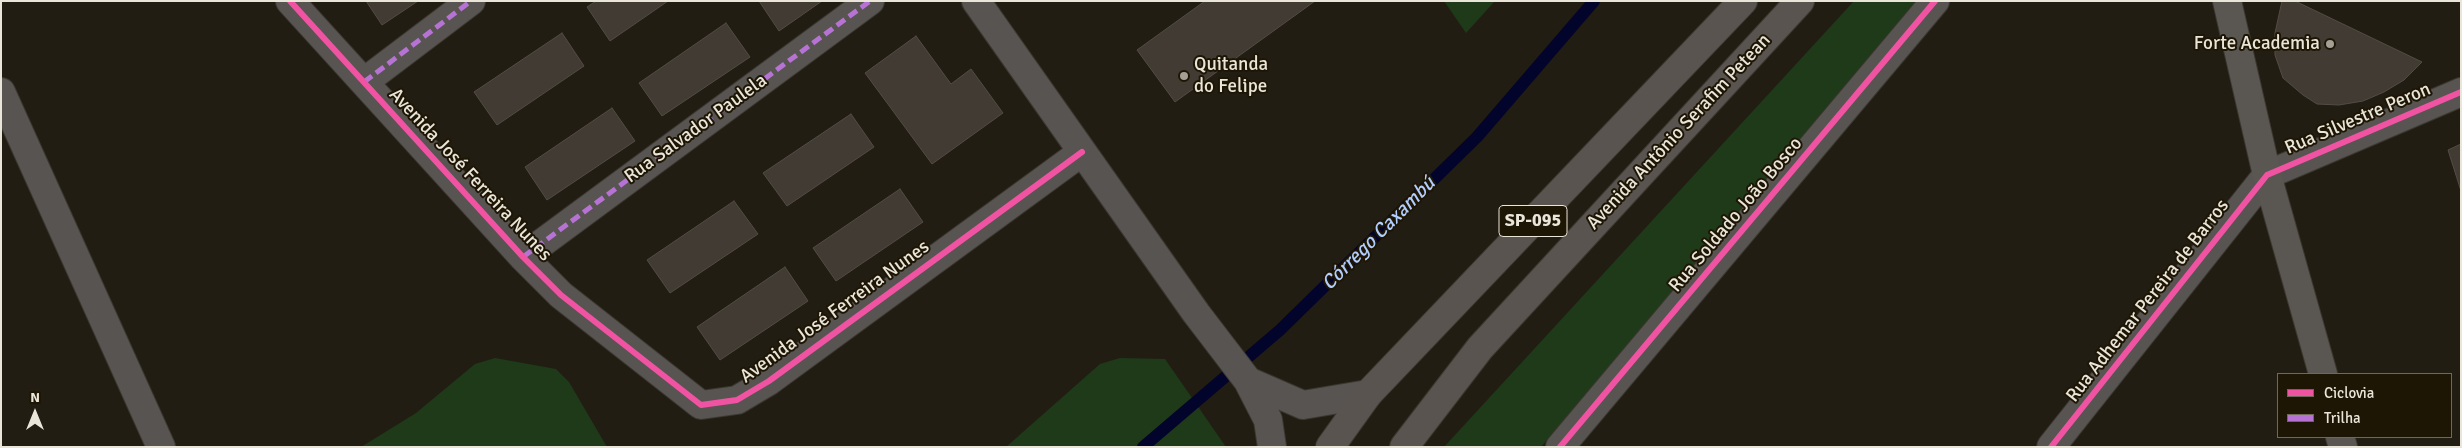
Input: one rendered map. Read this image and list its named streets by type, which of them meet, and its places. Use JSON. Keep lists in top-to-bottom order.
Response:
{
  "streets": {
    "main road": ["Avenida Antônio Serafim Petean", "SP-095"],
    "street": [
      "Rua Silvestre Peron",
      "Rua Salvador Paulela",
      "Avenida José Ferreira Nunes",
      "Rua Soldado João Bosco",
      "Rua Adhemar Pereira de Barros"
    ]
  },
  "crossings": [
    ["Rua Silvestre Peron", "Rua Adhemar Pereira de Barros"],
    ["Rua Salvador Paulela", "Avenida José Ferreira Nunes"]
  ],
  "water": ["Córrego Caxambú"],
  "places": ["Forte Academia", "Quitanda do Felipe"],
  "legend": ["Ciclovia", "Trilha"],
  "north": "top"
}
